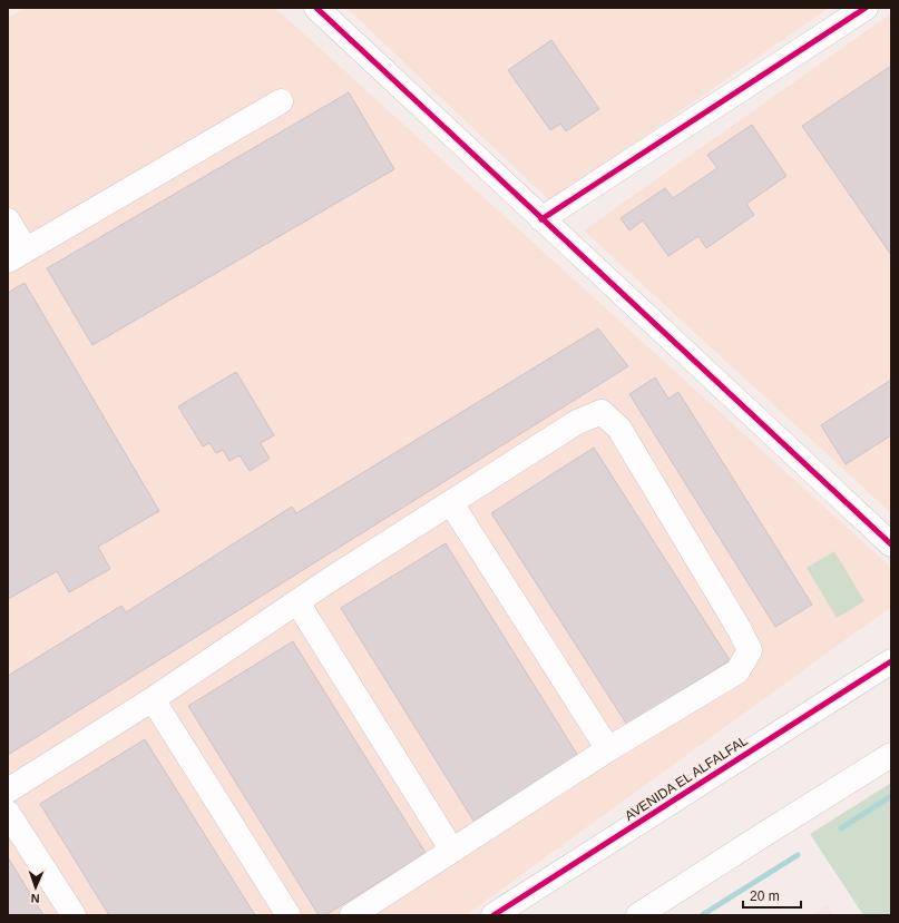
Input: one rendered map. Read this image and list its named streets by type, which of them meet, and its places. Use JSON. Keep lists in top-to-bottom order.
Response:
{
  "streets": {
    "street": ["AVENIDA EL ALFALFAL"]
  },
  "scale_bar": "20 m",
  "north": "bottom"
}
